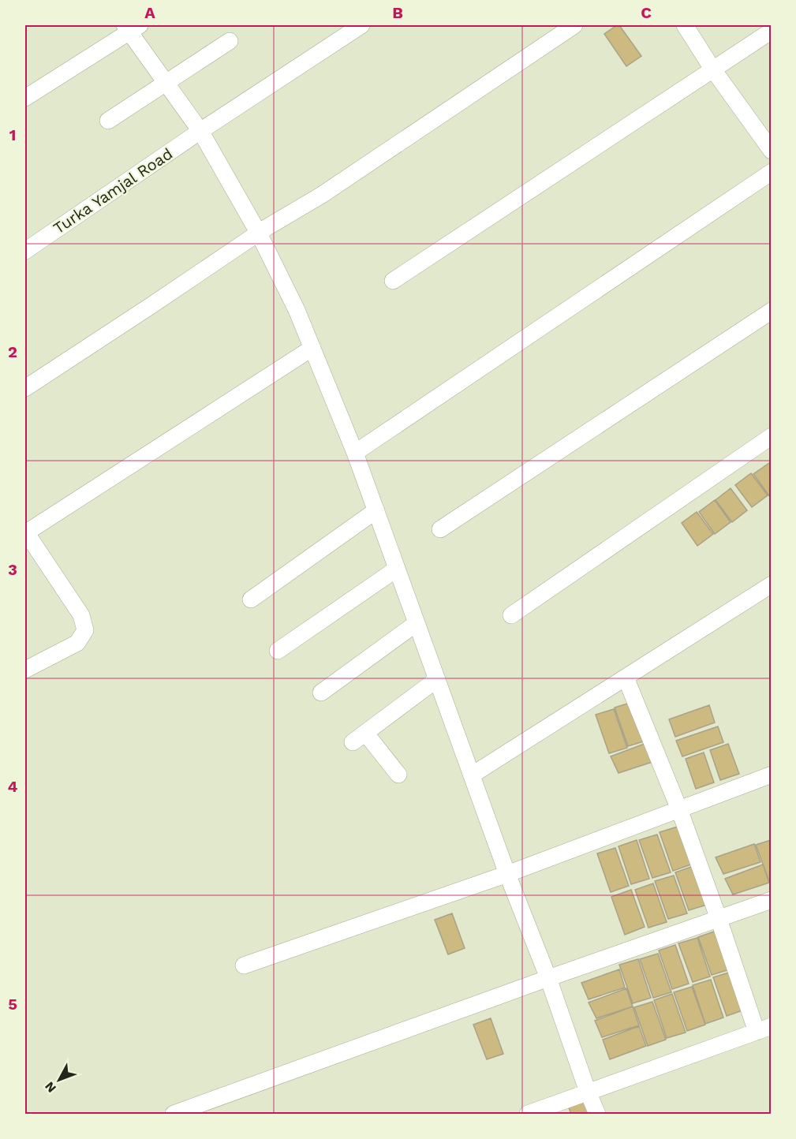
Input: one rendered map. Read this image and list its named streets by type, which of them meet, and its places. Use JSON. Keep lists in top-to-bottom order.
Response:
{
  "streets": {
    "street": ["Turka Yamjal Road"]
  },
  "north": "bottom left",
  "grid": {
    "columns": ["A", "B", "C"],
    "rows": [
      "1",
      "2",
      "3",
      "4",
      "5"
    ]
  }
}
